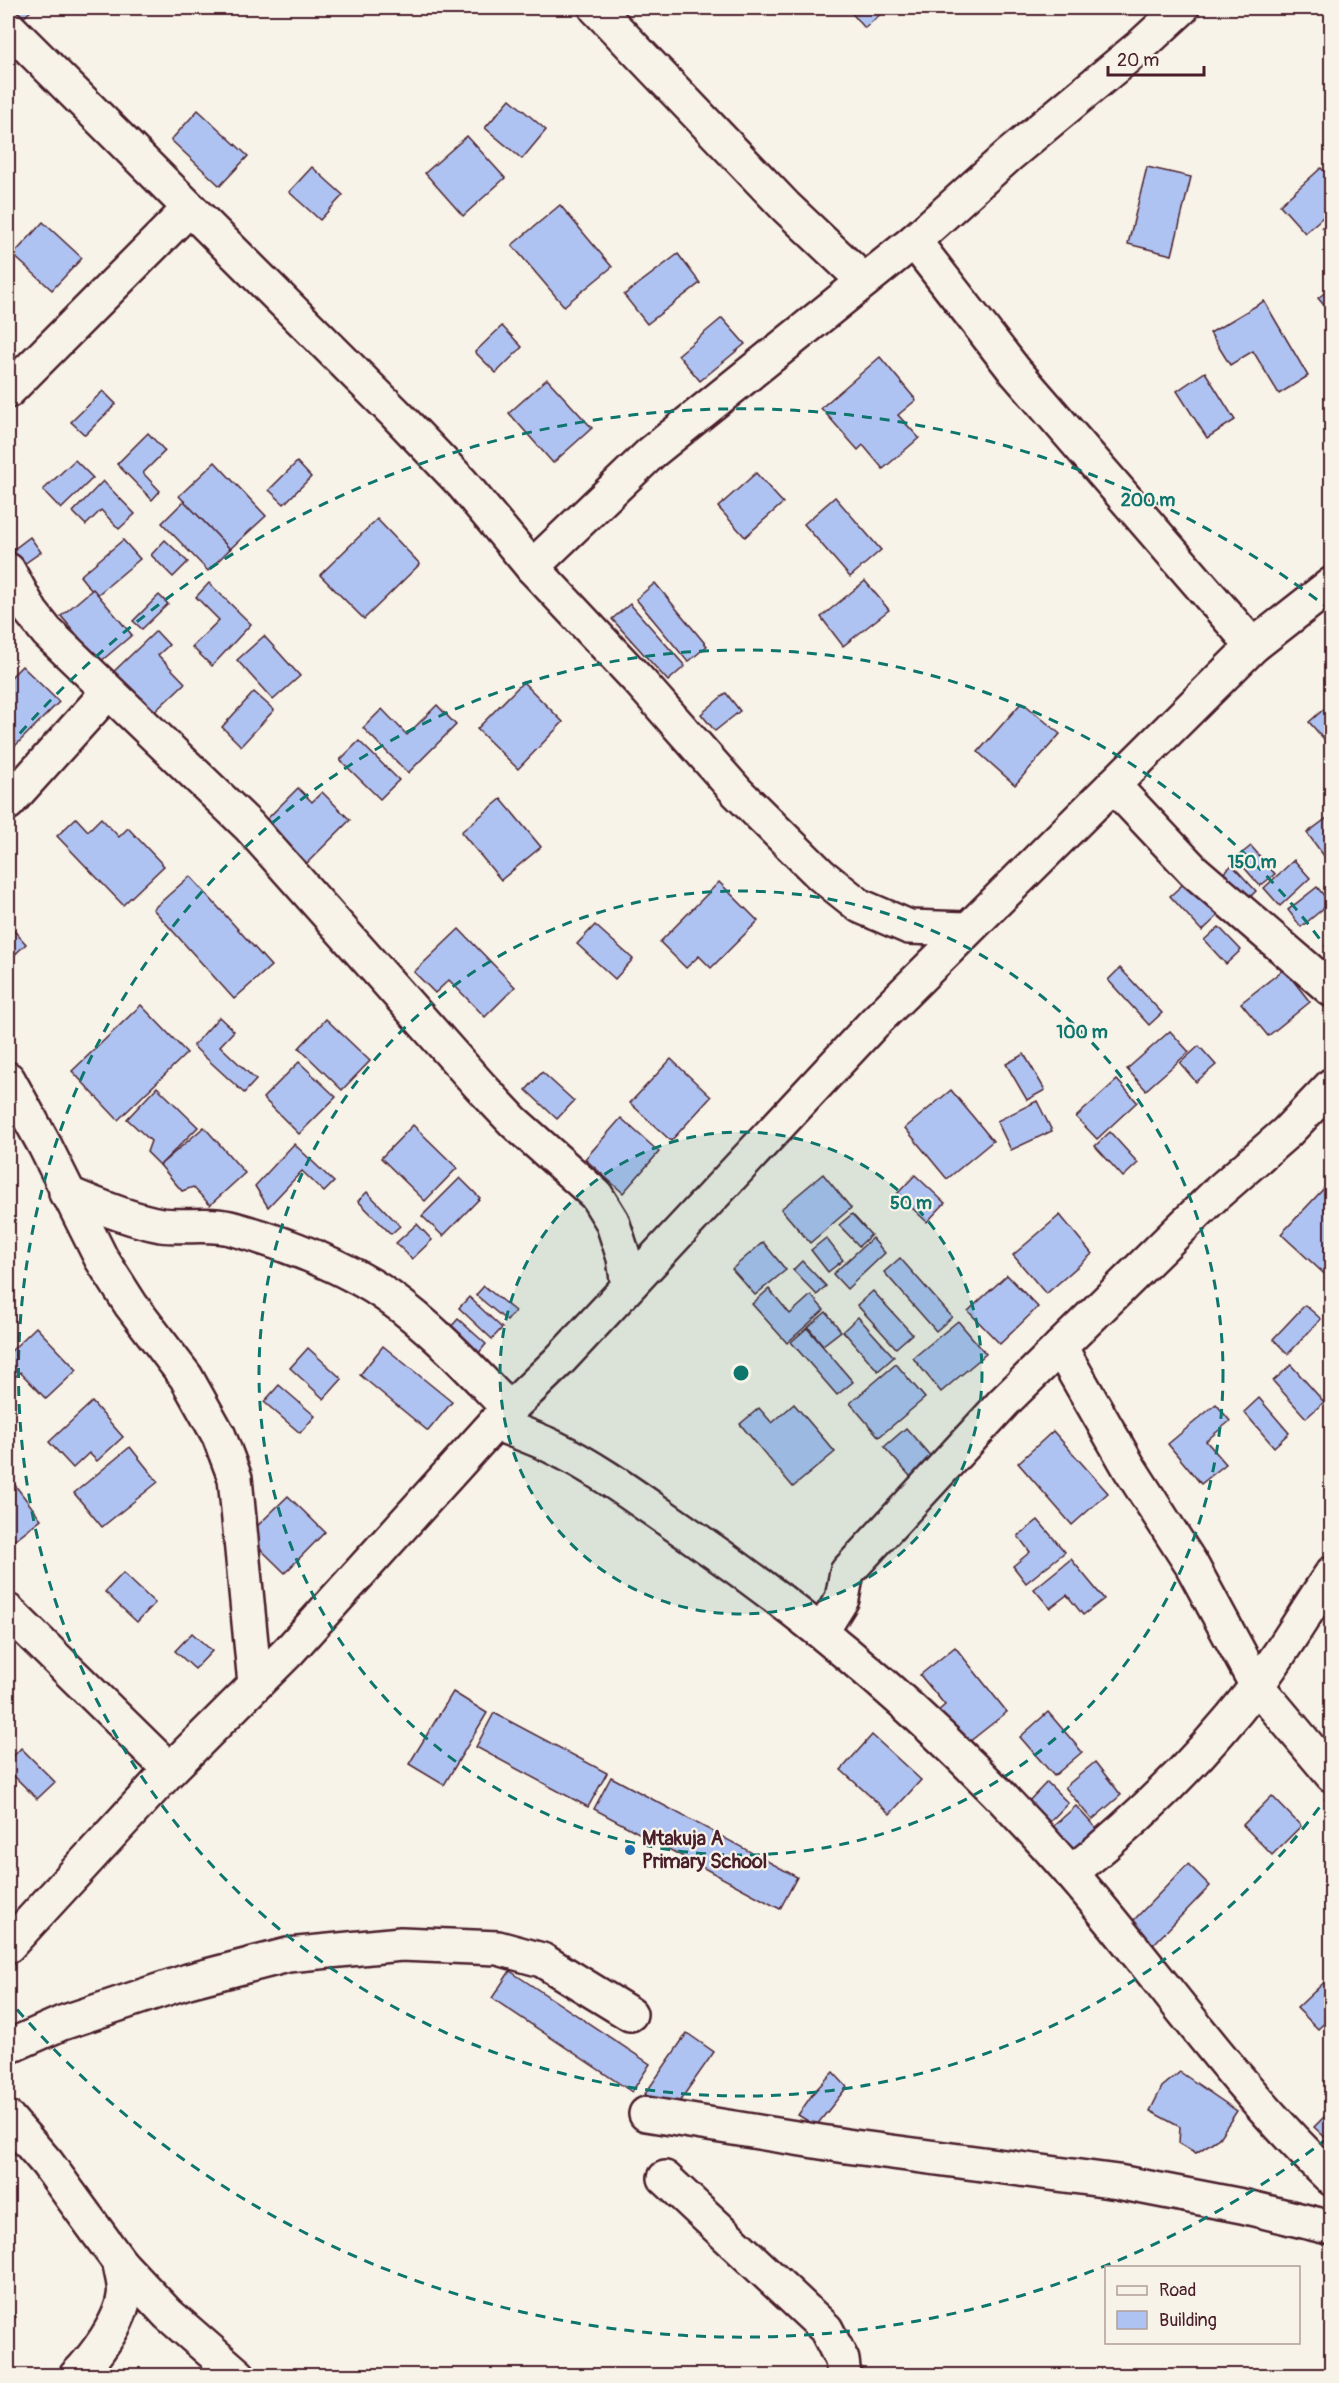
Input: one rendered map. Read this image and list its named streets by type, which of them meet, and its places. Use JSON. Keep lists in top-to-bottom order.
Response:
{
  "places": ["Mtakuja A Primary School"],
  "legend": ["Road", "Building"],
  "scale_bar": "20 m",
  "rings": [
    "200 m",
    "150 m",
    "100 m",
    "50 m"
  ]
}
